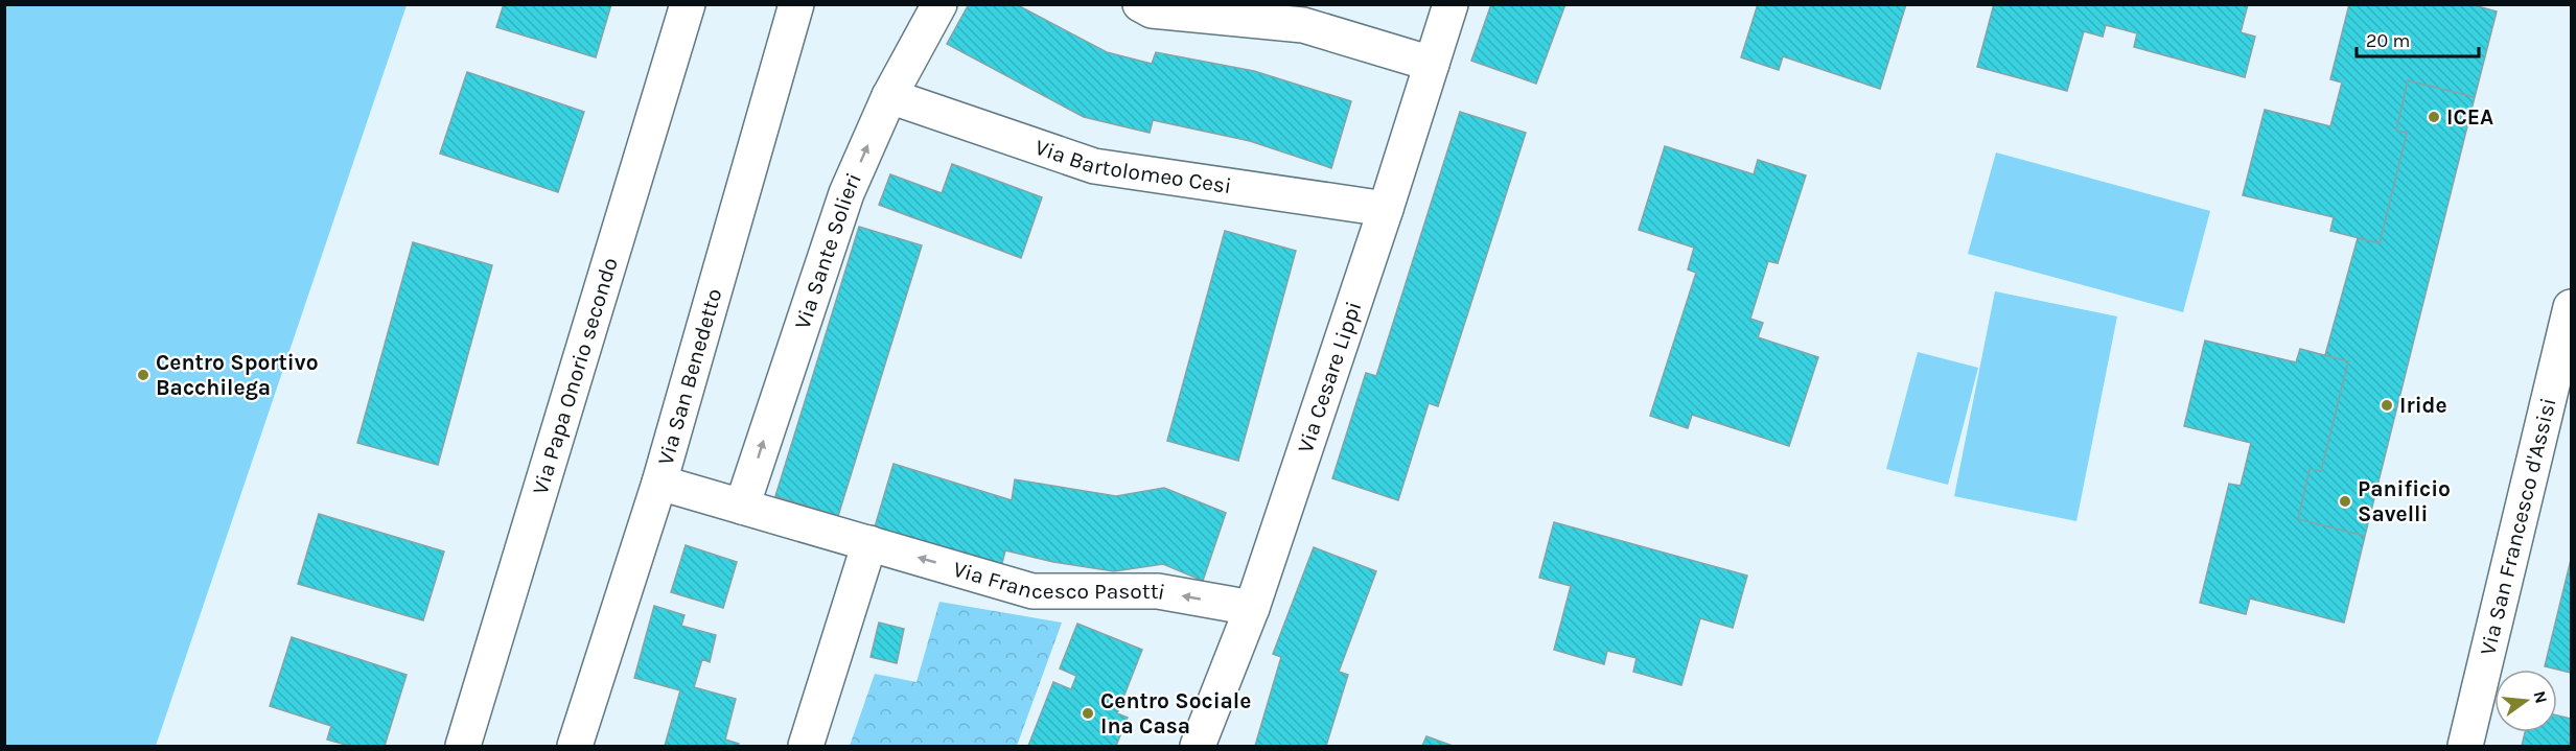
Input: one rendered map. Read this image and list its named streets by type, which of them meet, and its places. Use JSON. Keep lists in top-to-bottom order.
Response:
{
  "streets": {
    "street": [
      "Via Bartolomeo Cesi",
      "Via Sante Solieri",
      "Via Papa Onorio secondo",
      "Via San Benedetto",
      "Via Cesare Lippi",
      "Via San Francesco d'Assisi",
      "Via Francesco Pasotti"
    ]
  },
  "crossings": [
    ["Via Bartolomeo Cesi", "Via Sante Solieri"],
    ["Via Bartolomeo Cesi", "Via Cesare Lippi"],
    ["Via Cesare Lippi", "Via Francesco Pasotti"]
  ],
  "one_way": ["Via Sante Solieri", "Via Francesco Pasotti"],
  "places": [
    "ICEA",
    "Centro Sportivo Bacchilega",
    "Iride",
    "Panificio Savelli",
    "Centro Sociale Ina Casa"
  ],
  "scale_bar": "20 m",
  "north": "right"
}
